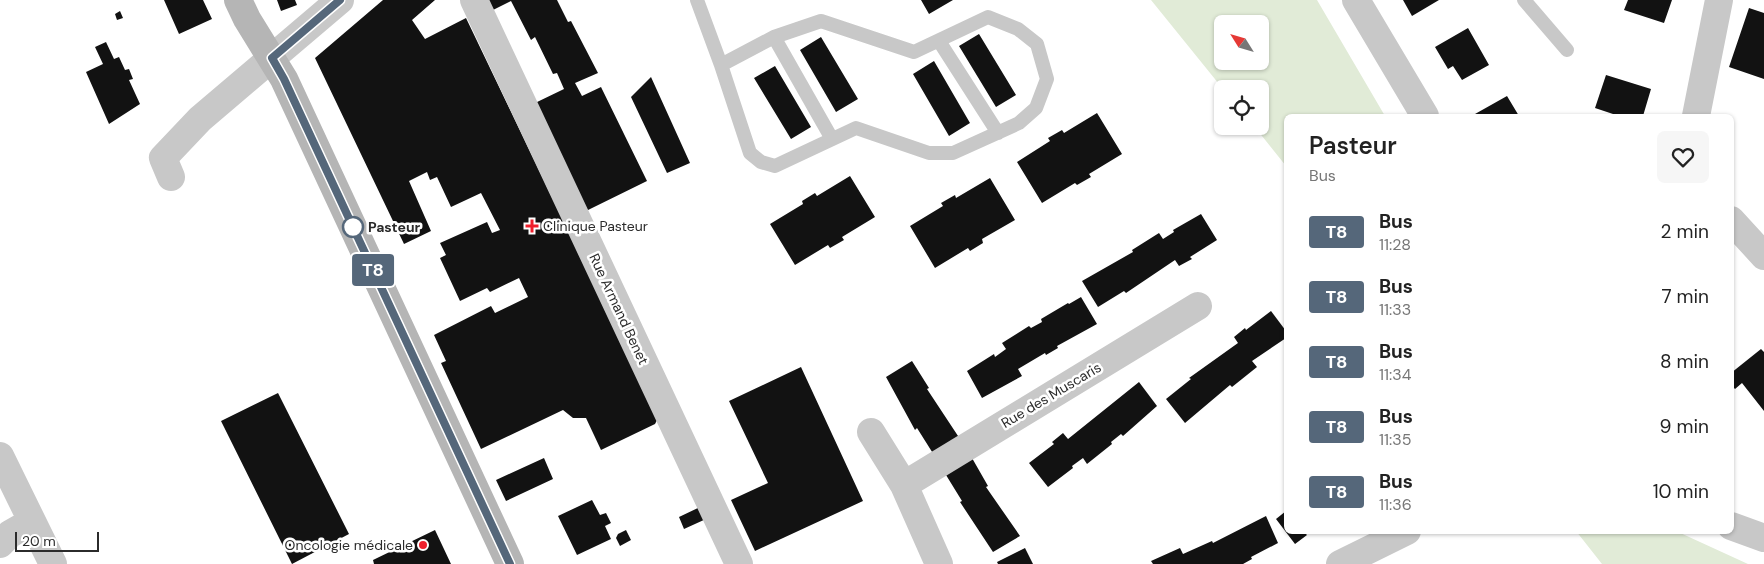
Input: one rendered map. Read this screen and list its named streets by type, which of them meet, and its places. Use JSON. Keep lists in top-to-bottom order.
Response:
{
  "streets": {
    "street": ["Rue Armand Benet", "Rue des Muscaris"]
  },
  "places": {
    "health": ["Clinique Pasteur"],
    "other": ["Pasteur", "Oncologie médicale"]
  },
  "lines": ["bus line T8"],
  "scale_bar": "20 m",
  "north": "top left",
  "page": {
    "on_map": "T8",
    "heading": ["Pasteur", "Bus"],
    "list": [
      {
        "mark": "T8",
        "name": "Bus",
        "note": "11:28",
        "value": "2 min"
      },
      {
        "mark": "T8",
        "name": "Bus",
        "note": "11:33",
        "value": "7 min"
      },
      {
        "mark": "T8",
        "name": "Bus",
        "note": "11:34",
        "value": "8 min"
      },
      {
        "mark": "T8",
        "name": "Bus",
        "note": "11:35",
        "value": "9 min"
      },
      {
        "mark": "T8",
        "name": "Bus",
        "note": "11:36",
        "value": "10 min"
      }
    ],
    "scale": "20 m"
  }
}
